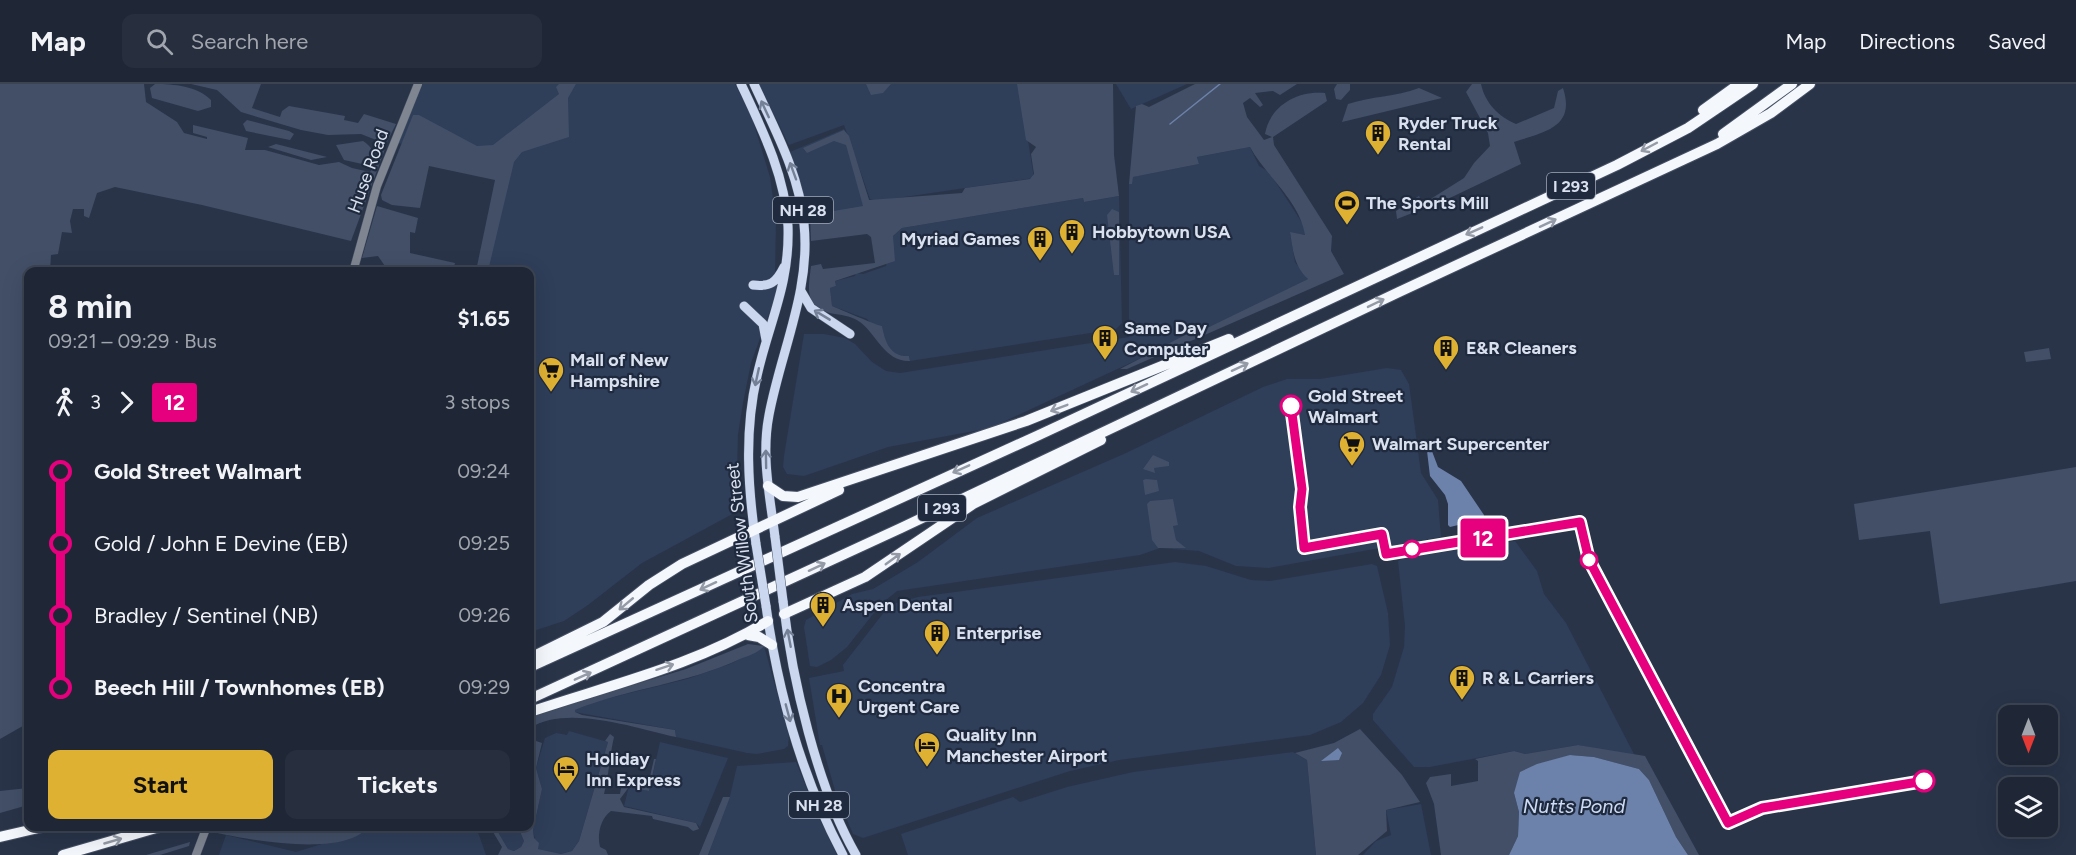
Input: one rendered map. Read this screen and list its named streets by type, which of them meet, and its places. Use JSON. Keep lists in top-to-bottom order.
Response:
{
  "streets": {
    "highway": ["I 293"],
    "main road": ["NH 28", "South Willow Street"],
    "street": ["Huse Road"]
  },
  "water": ["Nutts Pond"],
  "places": {
    "building": [
      "Ryder Truck Rental",
      "Hobbytown USA",
      "Myriad Games",
      "Same Day Computer",
      "E&R Cleaners",
      "Aspen Dental",
      "Enterprise",
      "R & L Carriers"
    ],
    "sports": ["The Sports Mill"],
    "supermarket": ["Mall of New Hampshire", "Walmart Supercenter"],
    "other": ["Gold Street Walmart"],
    "hospital": ["Concentra Urgent Care"],
    "hotel": ["Quality Inn Manchester Airport", "Holiday Inn Express"]
  },
  "lines": ["bus line 12"],
  "north": "bottom",
  "page": {
    "header": "Map",
    "search": "Search here",
    "nav": ["Map", "Directions", "Saved"],
    "on_map": "12",
    "heading": ["8 min", "09:21 – 09:29 · Bus", "$1.65"],
    "legs": ["3", "12", "3 stops"],
    "list": [
      {
        "name": "Gold Street Walmart",
        "value": "09:24"
      },
      {
        "name": "Gold / John E Devine (EB)",
        "value": "09:25"
      },
      {
        "name": "Bradley / Sentinel (NB)",
        "value": "09:26"
      },
      {
        "name": "Beech Hill / Townhomes (EB)",
        "value": "09:29"
      }
    ],
    "buttons": ["Start", "Tickets"]
  }
}
